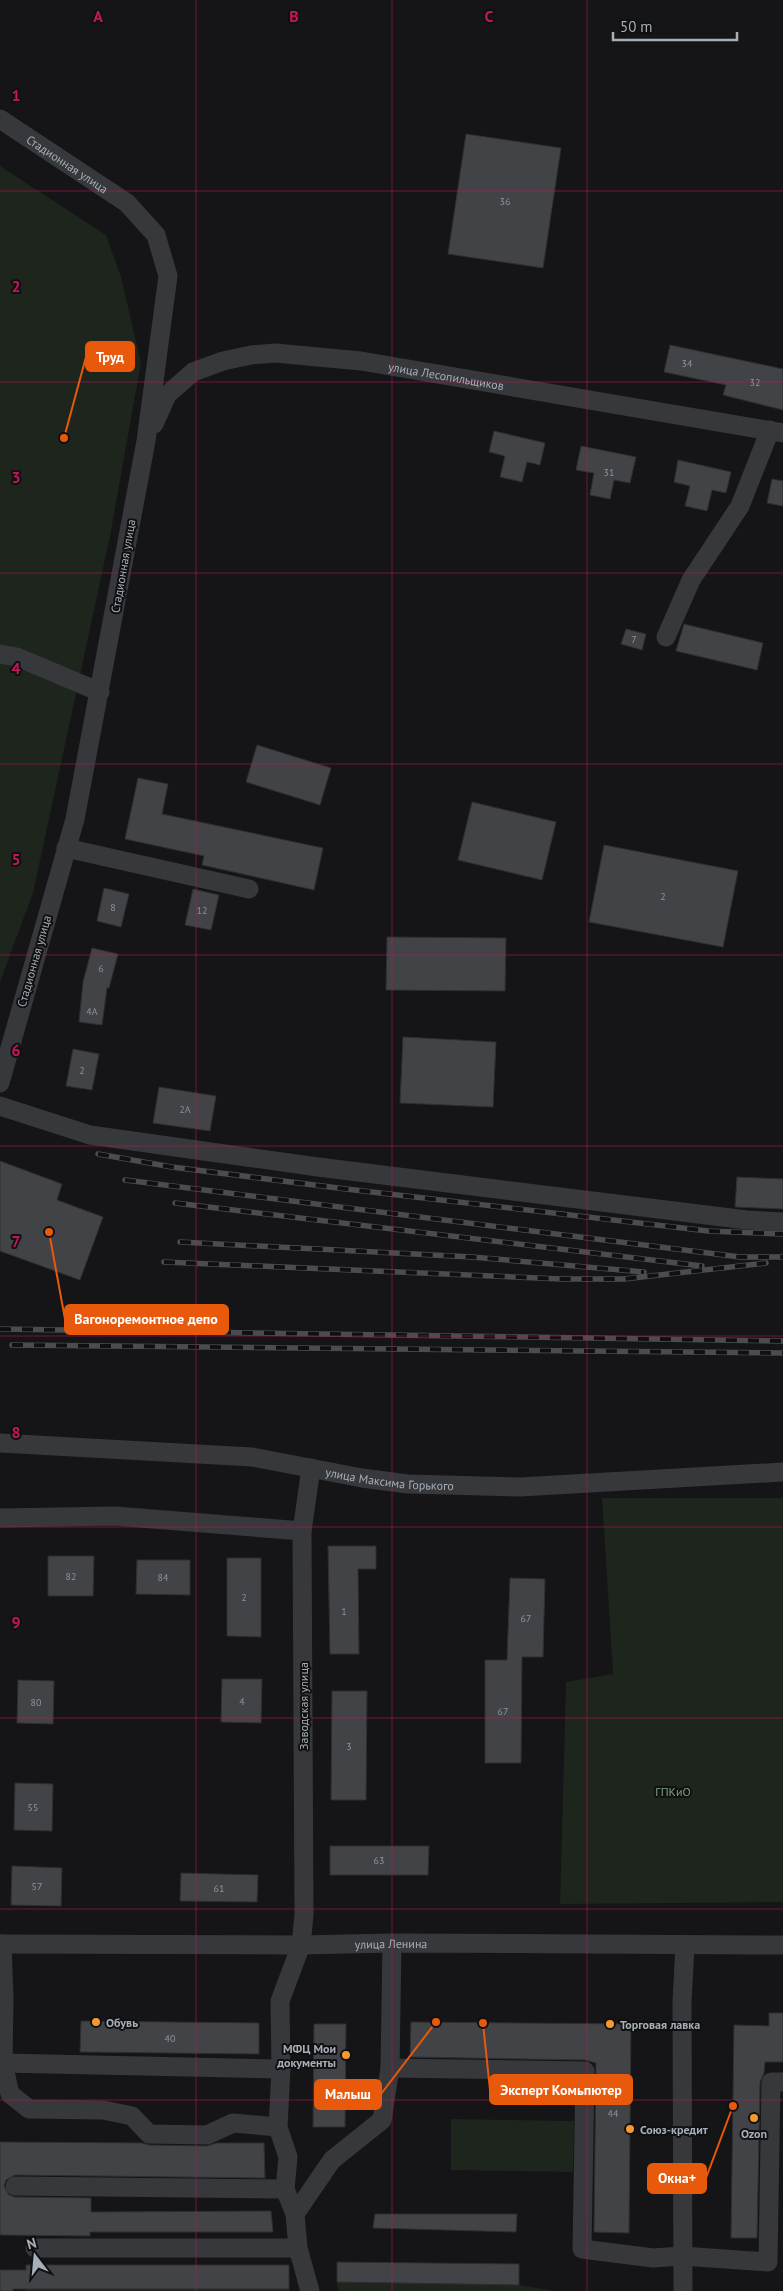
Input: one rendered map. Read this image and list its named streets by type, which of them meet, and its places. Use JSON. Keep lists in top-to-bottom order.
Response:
{
  "streets": {
    "street": [
      "Стадионная улица",
      "улица Лесопильщиков",
      "улица Максима Горького",
      "Заводская улица",
      "улица Ленина"
    ]
  },
  "crossings": [
    ["Стадионная улица", "улица Лесопильщиков"],
    ["улица Максима Горького", "Заводская улица"],
    ["Заводская улица", "улица Ленина"]
  ],
  "parks": ["ГПКиО"],
  "places": [
    "Труд",
    "Вагоноремонтное депо",
    "Обувь",
    "Малыш",
    "Эксперт Комьпютер",
    "Торговая лавка",
    "МФЦ Мои документы",
    "Окна+",
    "Ozon",
    "Союз-кредит"
  ],
  "house_numbers": [
    "36",
    "34",
    "32",
    "31",
    "7",
    "2",
    "8",
    "12",
    "6",
    "4А",
    "2",
    "2А",
    "82",
    "84",
    "2",
    "1",
    "67",
    "4",
    "80",
    "67",
    "3",
    "55",
    "63",
    "57",
    "61",
    "40",
    "44"
  ],
  "scale_bar": "50 m",
  "north": "top",
  "grid": {
    "columns": ["A", "B", "C"],
    "rows": [
      "1",
      "2",
      "3",
      "4",
      "5",
      "6",
      "7",
      "8",
      "9"
    ]
  }
}
